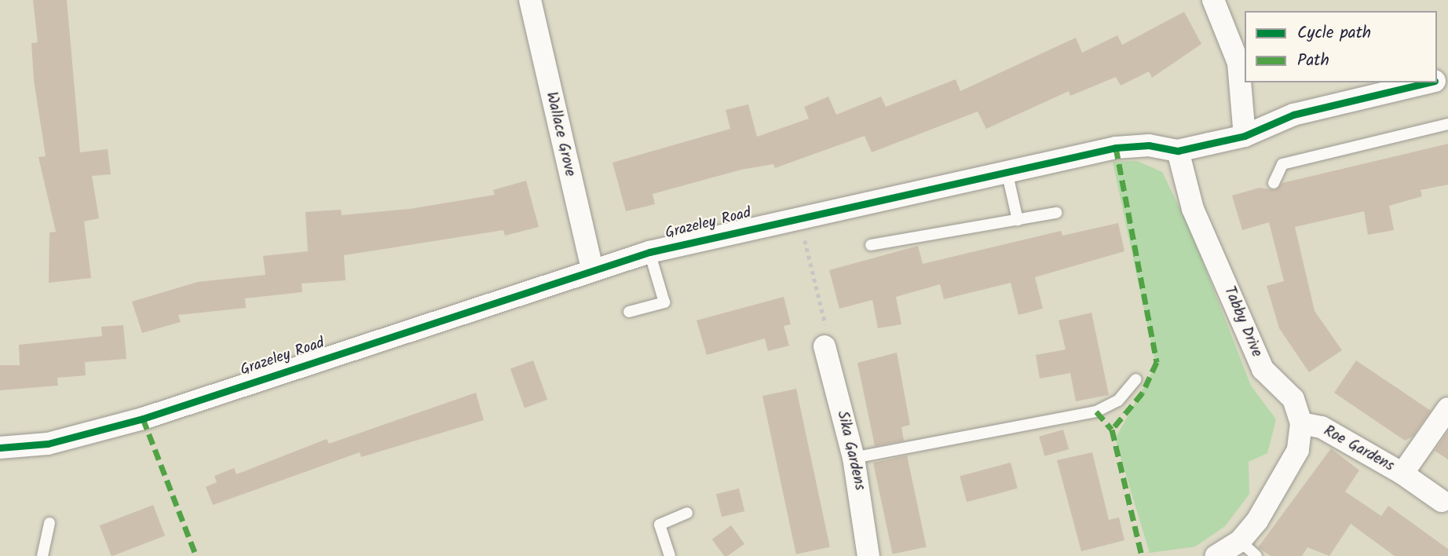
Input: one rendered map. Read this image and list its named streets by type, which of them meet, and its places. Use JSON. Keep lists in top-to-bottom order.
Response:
{
  "streets": {
    "street": [
      "Wallace Grove",
      "Grazeley Road",
      "Tabby Drive",
      "Roe Gardens",
      "Sika Gardens"
    ]
  },
  "crossings": [
    ["Wallace Grove", "Grazeley Road"],
    ["Grazeley Road", "Tabby Drive"],
    ["Tabby Drive", "Roe Gardens"]
  ],
  "legend": ["Cycle path", "Path"]
}
